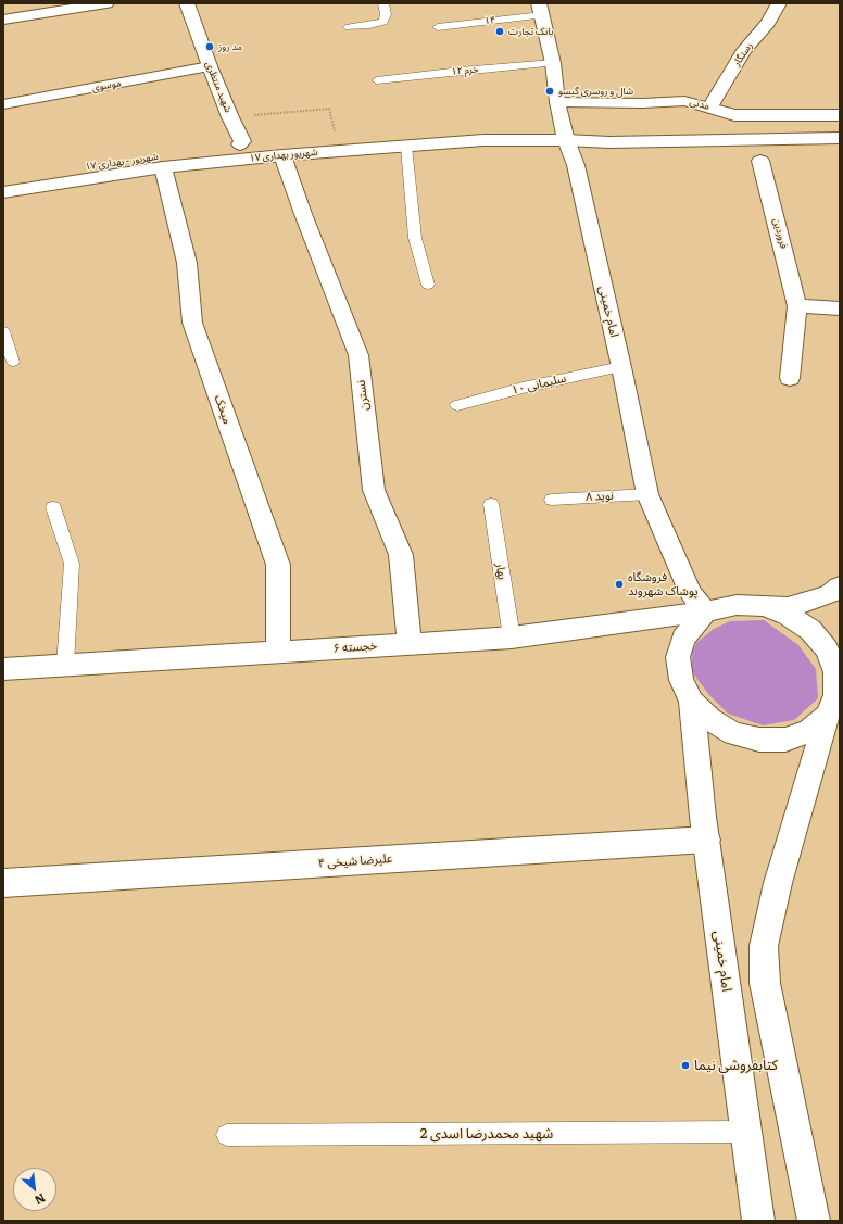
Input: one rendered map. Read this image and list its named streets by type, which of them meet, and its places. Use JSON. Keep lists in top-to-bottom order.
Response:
{
  "streets": {
    "street": [
      "رستگار",
      "موسوی",
      "شهید منتظری",
      "مدنی",
      "۱۷ شهریور بهداری",
      "۱۷ شهریور - بهداری",
      "فروردین",
      "امام خمینی",
      "نسترن",
      "میخک",
      "خجسته ۶",
      "علیرضا شیخی ۴"
    ],
    "lane": [
      "۱۴",
      "خرم ۱۲",
      "سلیمانی ۱۰",
      "نوید ۸",
      "بهار",
      "شهید محمدرضا اسدی 2"
    ]
  },
  "crossings": [
    ["۱۴", "امام خمینی"],
    ["رستگار", "مدنی"],
    ["خرم ۱۲", "امام خمینی"],
    ["موسوی", "شهید منتظری"],
    ["شهید منتظری", "۱۷ شهریور - بهداری"],
    ["مدنی", "امام خمینی"],
    ["۱۷ شهریور بهداری", "امام خمینی"],
    ["۱۷ شهریور بهداری", "نسترن"],
    ["۱۷ شهریور بهداری", "میخک"],
    ["امام خمینی", "سلیمانی ۱۰"],
    ["امام خمینی", "نوید ۸"],
    ["امام خمینی", "خجسته ۶"],
    ["امام خمینی", "علیرضا شیخی ۴"],
    ["امام خمینی", "شهید محمدرضا اسدی 2"],
    ["نسترن", "خجسته ۶"],
    ["میخک", "خجسته ۶"],
    ["بهار", "خجسته ۶"]
  ],
  "places": [
    "بانک تجارت",
    "مد روز",
    "شال و روسری گیسو",
    "فروشگاه‌ پوشاک شهروند",
    "کتابفروشی نیما"
  ],
  "north": "bottom right"
}
